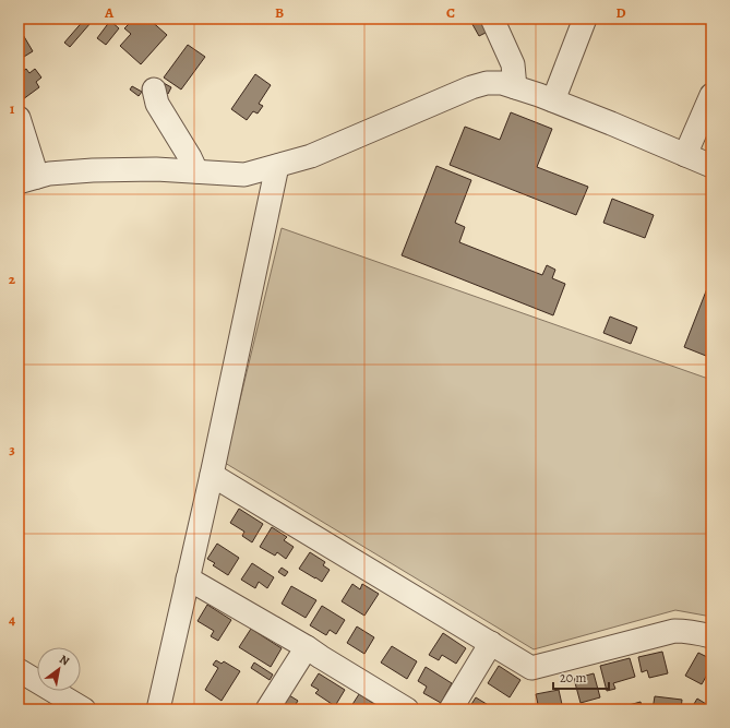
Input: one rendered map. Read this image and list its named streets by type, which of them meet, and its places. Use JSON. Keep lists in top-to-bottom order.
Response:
{
  "scale_bar": "20 m",
  "north": "top right",
  "grid": {
    "columns": [
      "A",
      "B",
      "C",
      "D"
    ],
    "rows": [
      "1",
      "2",
      "3",
      "4"
    ]
  }
}
